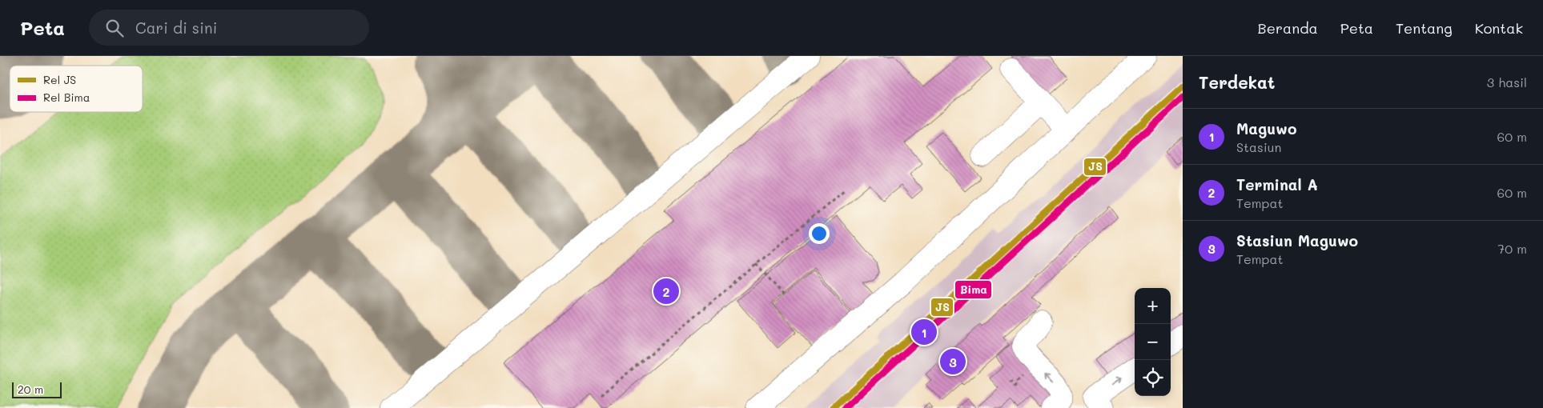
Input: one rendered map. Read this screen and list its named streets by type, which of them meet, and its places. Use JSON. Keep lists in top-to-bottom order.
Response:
{
  "lines": ["rail line JS", "rail line Bima"],
  "legend": ["Rel JS", "Rel Bima"],
  "scale_bar": "20 m",
  "page": {
    "header": "Peta",
    "search": "Cari di sini",
    "nav": [
      "Beranda",
      "Peta",
      "Tentang",
      "Kontak"
    ],
    "heading": ["Terdekat", "3 hasil"],
    "list": [
      {
        "mark": "1",
        "name": "Maguwo",
        "note": "Stasiun",
        "value": "60 m"
      },
      {
        "mark": "2",
        "name": "Terminal A",
        "note": "Tempat",
        "value": "60 m"
      },
      {
        "mark": "3",
        "name": "Stasiun Maguwo",
        "note": "Tempat",
        "value": "70 m"
      }
    ],
    "pins": ["2", "1", "3"],
    "map_buttons": ["+", "−"],
    "scale": "20 m"
  }
}
